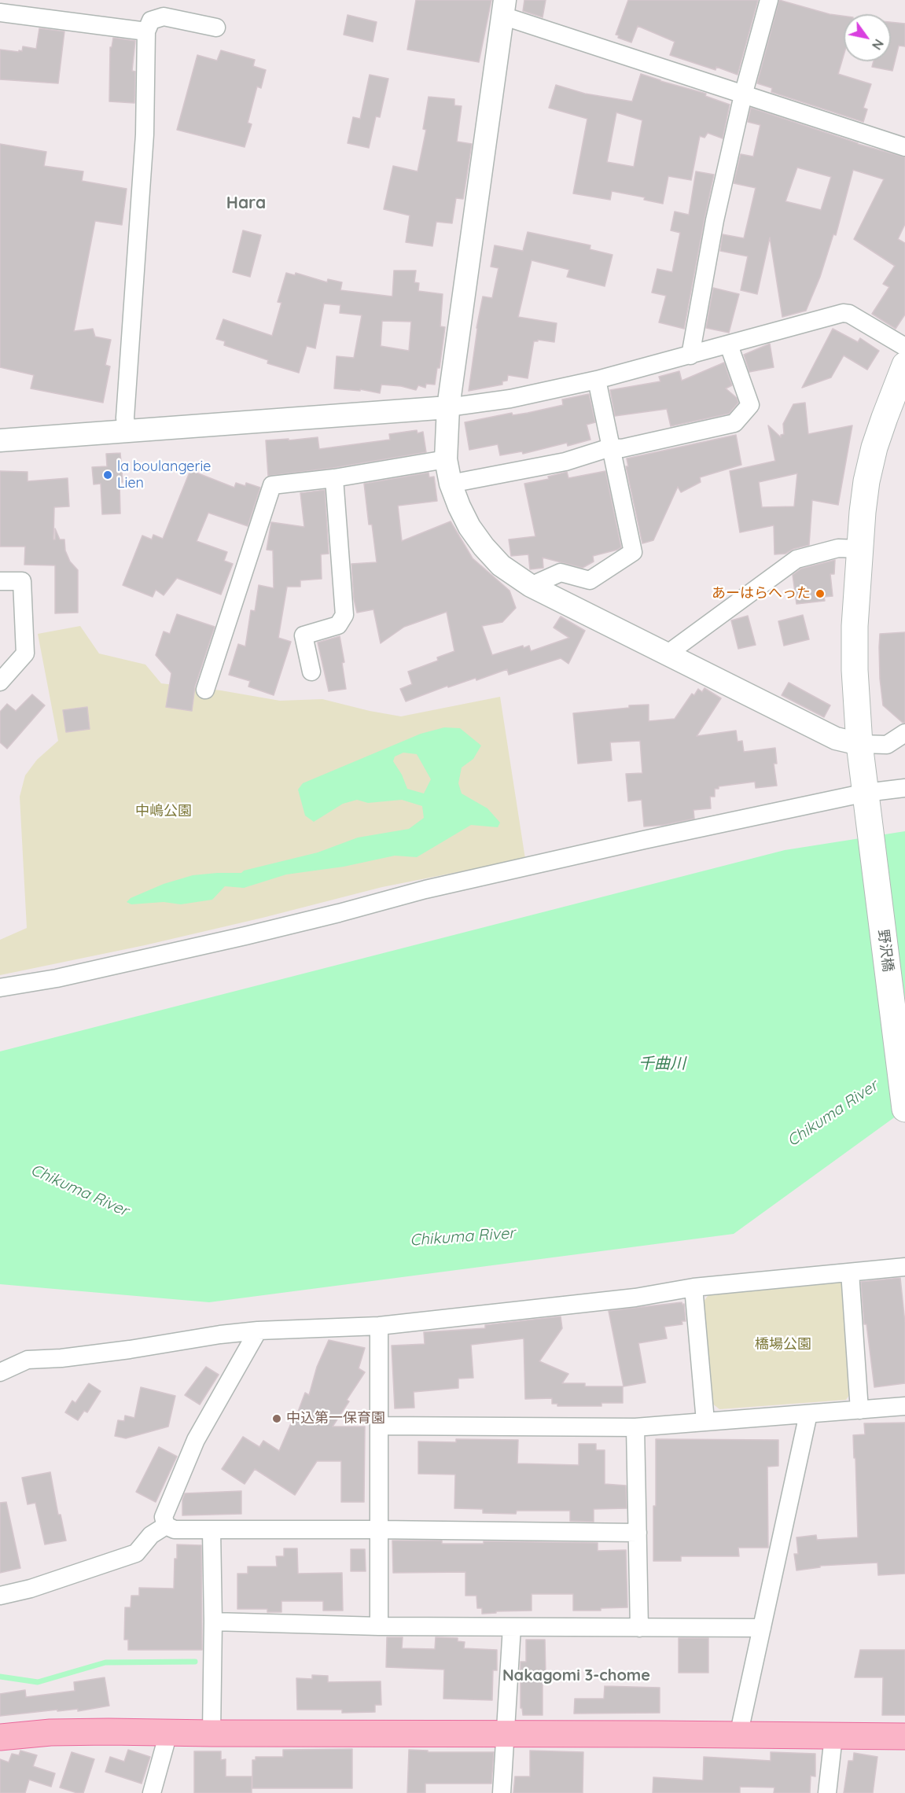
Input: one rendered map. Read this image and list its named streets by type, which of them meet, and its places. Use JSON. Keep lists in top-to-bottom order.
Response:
{
  "streets": {
    "main road": ["野沢橋"]
  },
  "districts": ["Hara", "Nakagomi 3-chome"],
  "water": ["千曲川", "Chikuma River"],
  "parks": ["中嶋公園", "橋場公園"],
  "places": ["la boulangerie Lien", "あーはらへった", "中込第一保育園"],
  "north": "bottom right"
}
